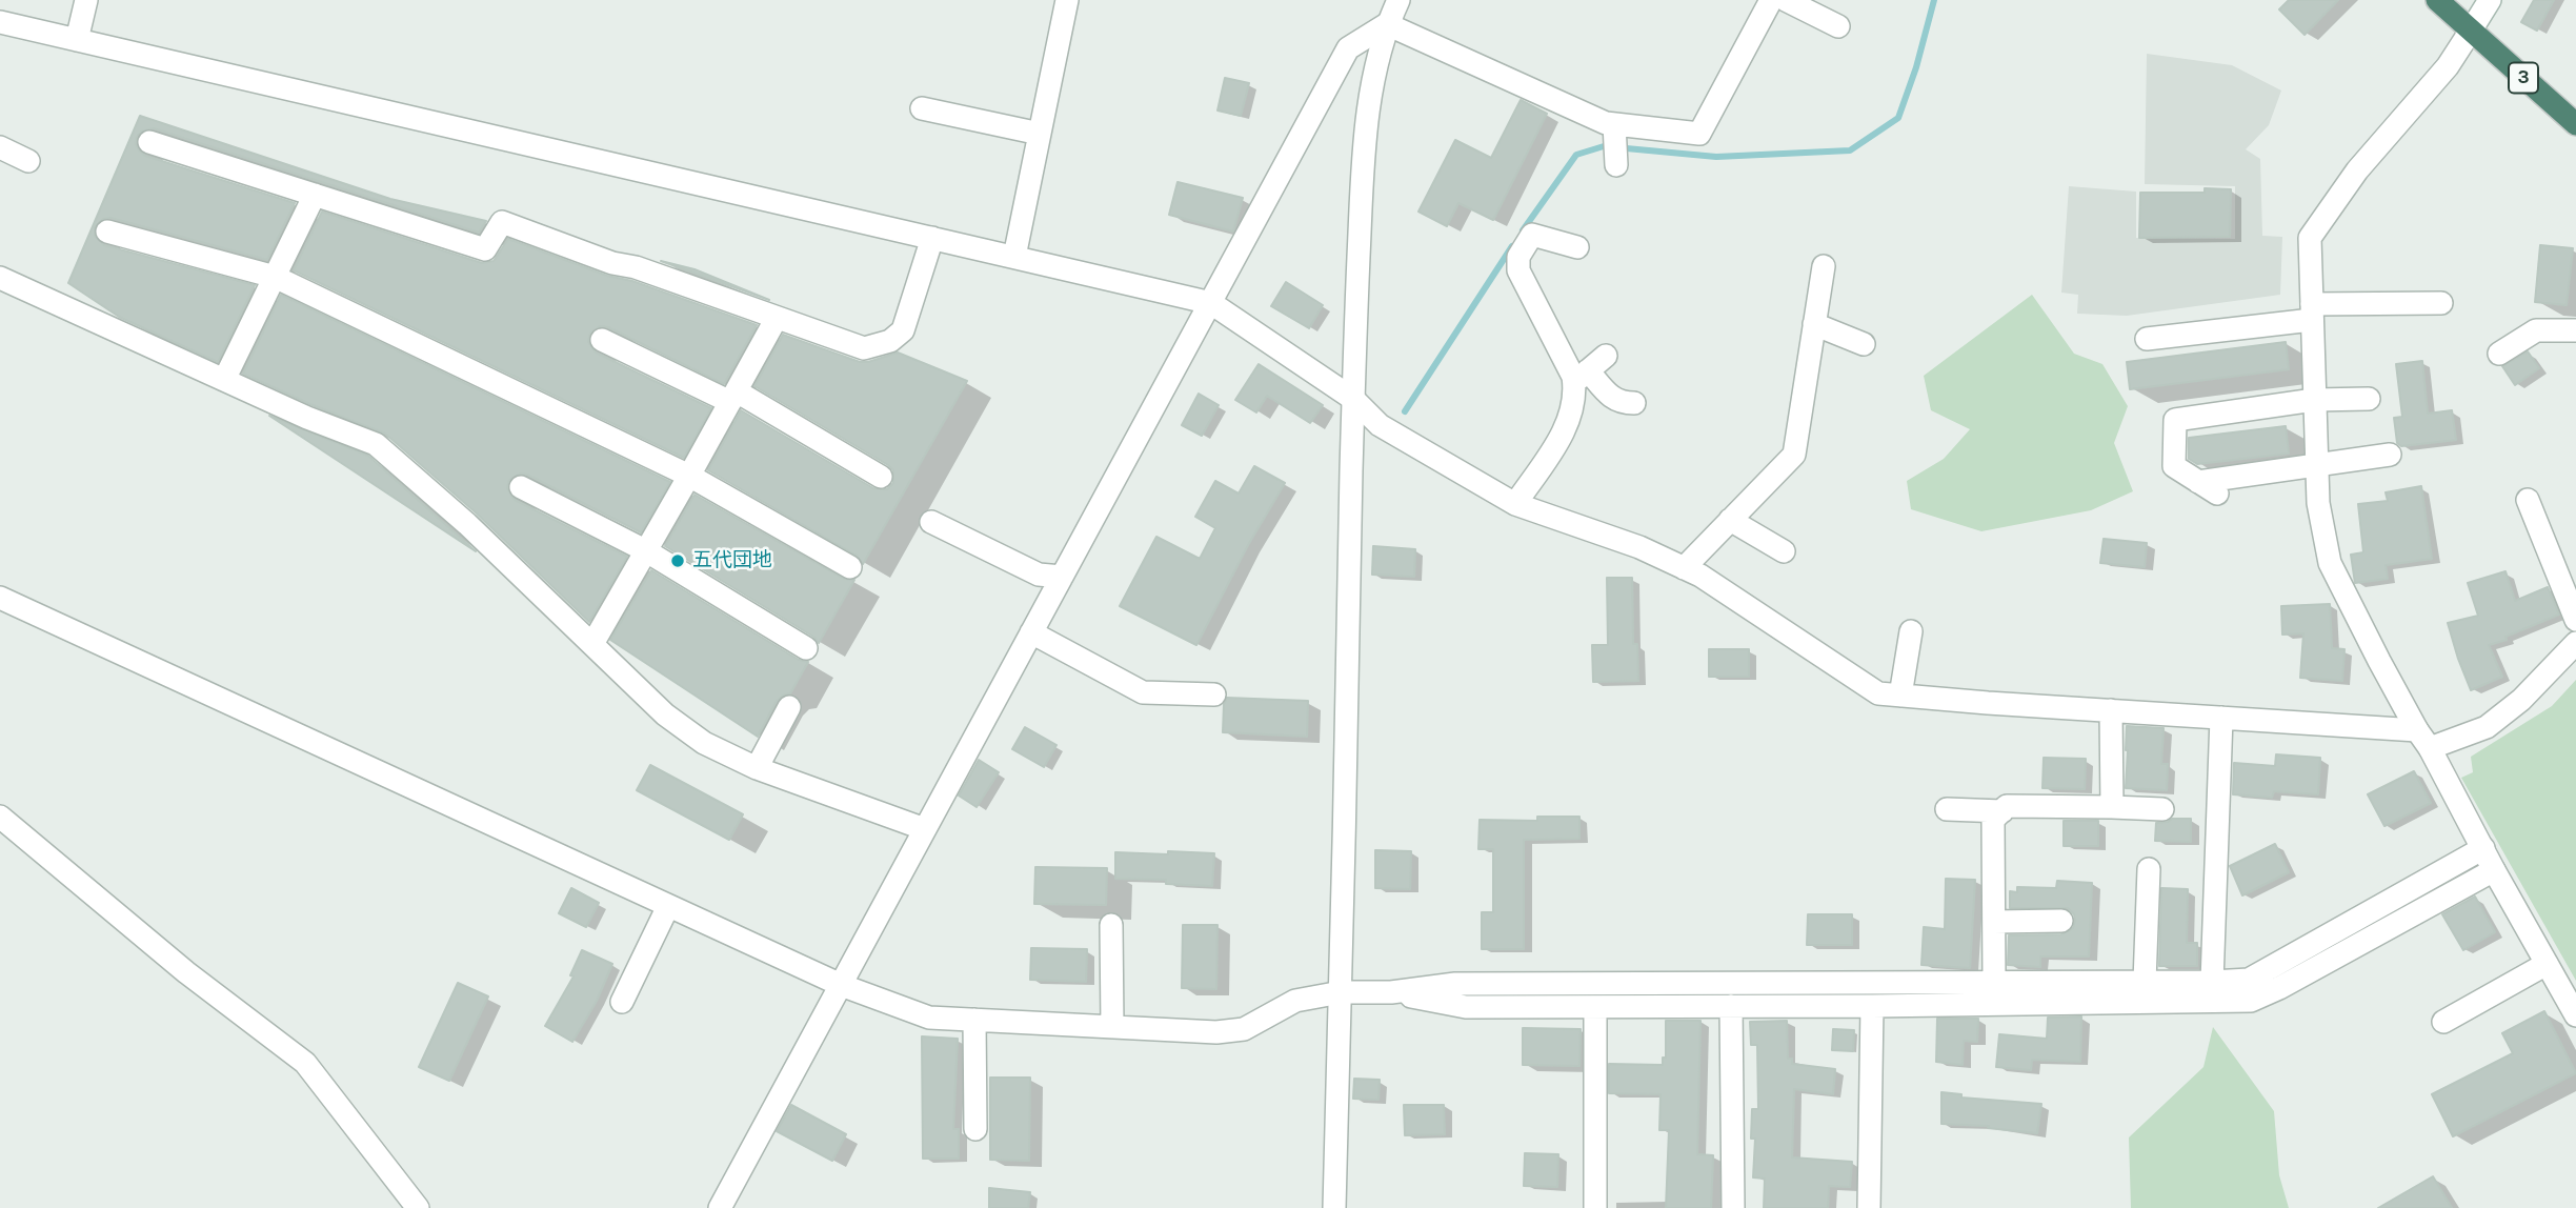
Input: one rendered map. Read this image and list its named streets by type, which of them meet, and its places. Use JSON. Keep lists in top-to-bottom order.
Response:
{
  "streets": {
    "highway": ["3"]
  },
  "places": ["五代団地"]
}
